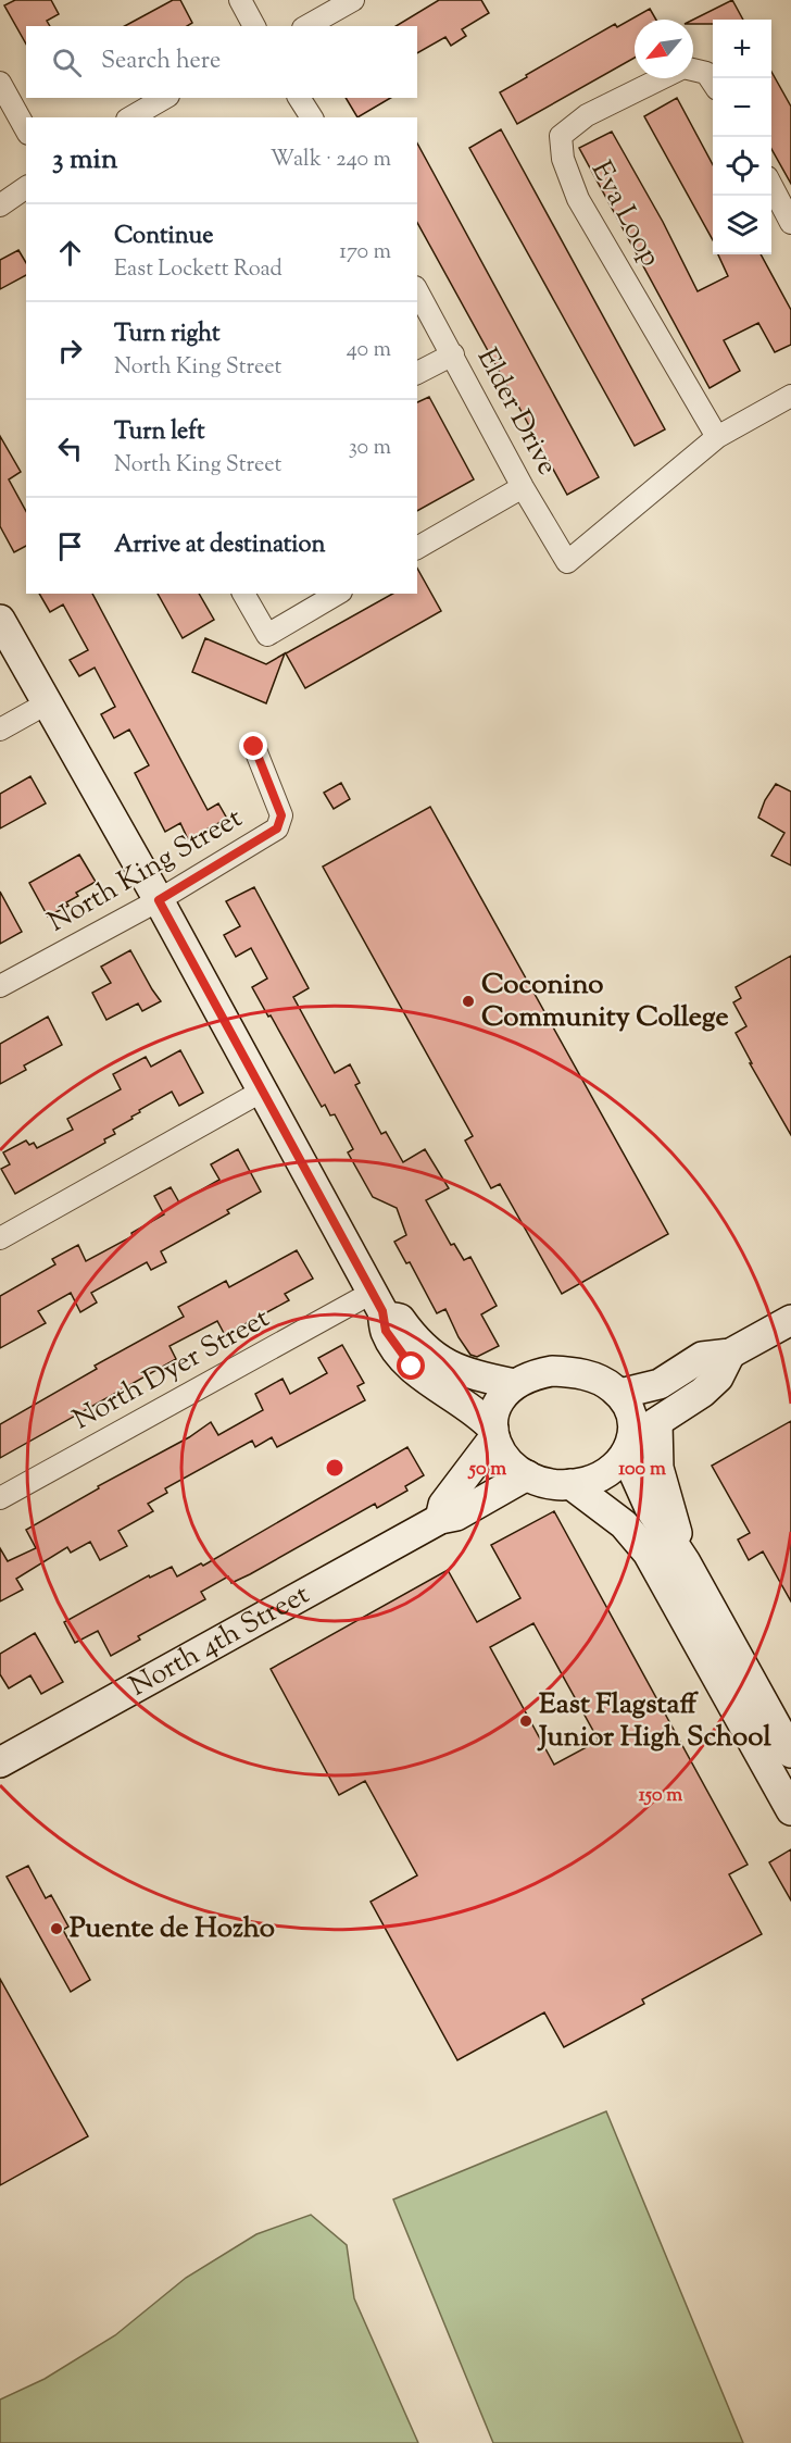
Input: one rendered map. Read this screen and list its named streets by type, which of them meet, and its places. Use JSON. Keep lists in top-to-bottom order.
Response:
{
  "streets": {
    "street": [
      "Eva Loop",
      "Elder Drive",
      "North King Street",
      "North Dyer Street",
      "North 4th Street"
    ]
  },
  "crossings": [
    ["Eva Loop", "Elder Drive"]
  ],
  "places": ["Coconino Community College", "East Flagstaff Junior High School", "Puente de Hozho"],
  "north": "bottom left",
  "page": {
    "map_buttons": ["+", "−"],
    "search": "Search here",
    "heading": ["3 min", "Walk · 240 m"],
    "list": [
      ["Continue", "East Lockett Road", "170 m"],
      ["Turn right", "North King Street", "40 m"],
      ["Turn left", "North King Street", "30 m"],
      "Arrive at destination"
    ]
  },
  "rings": ["50 m", "100 m", "150 m"]
}
